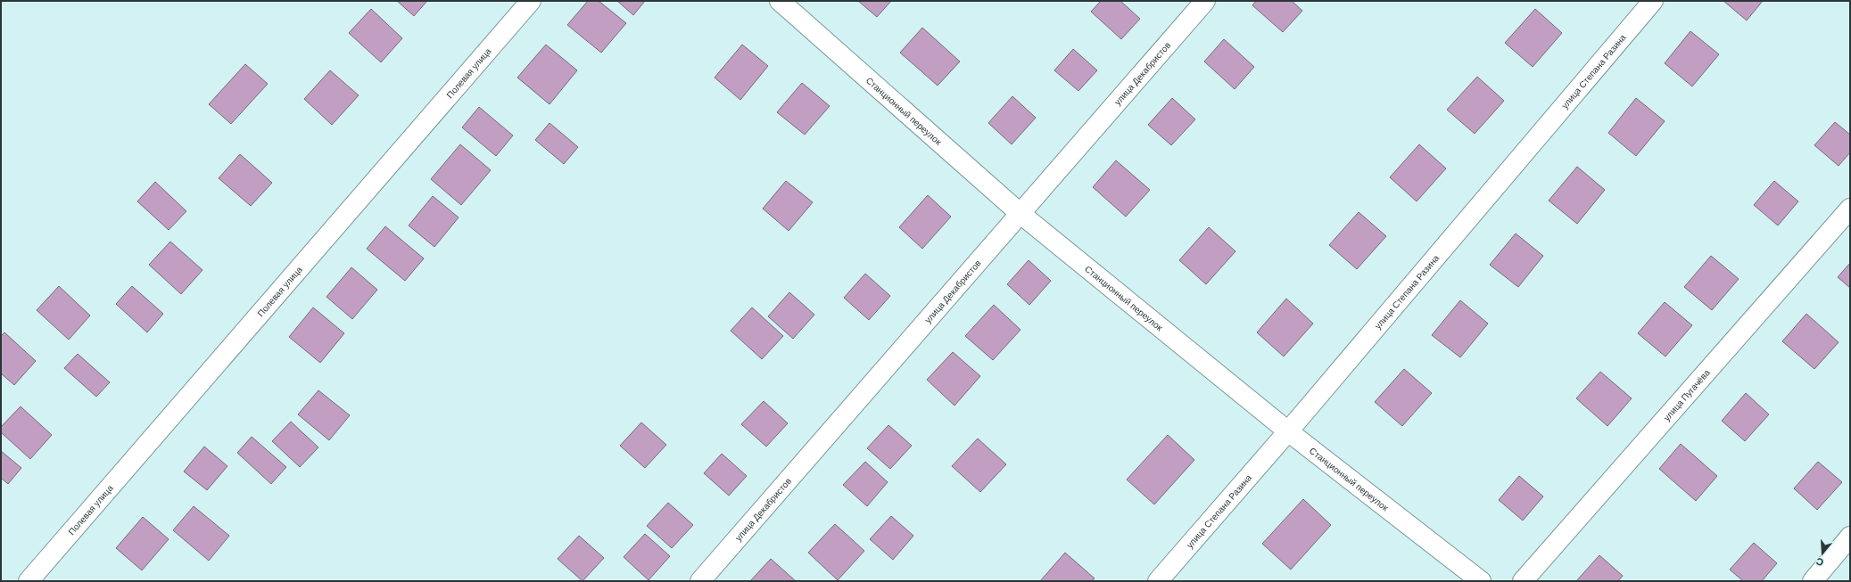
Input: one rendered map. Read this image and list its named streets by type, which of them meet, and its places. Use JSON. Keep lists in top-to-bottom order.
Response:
{
  "streets": {
    "street": [
      "улица Степана Разина",
      "Полевая улица",
      "улица Декабристов",
      "Станционный переулок",
      "улица Пугачёва"
    ]
  },
  "crossings": [
    ["улица Степана Разина", "Станционный переулок"],
    ["улица Декабристов", "Станционный переулок"]
  ],
  "north": "bottom"
}
